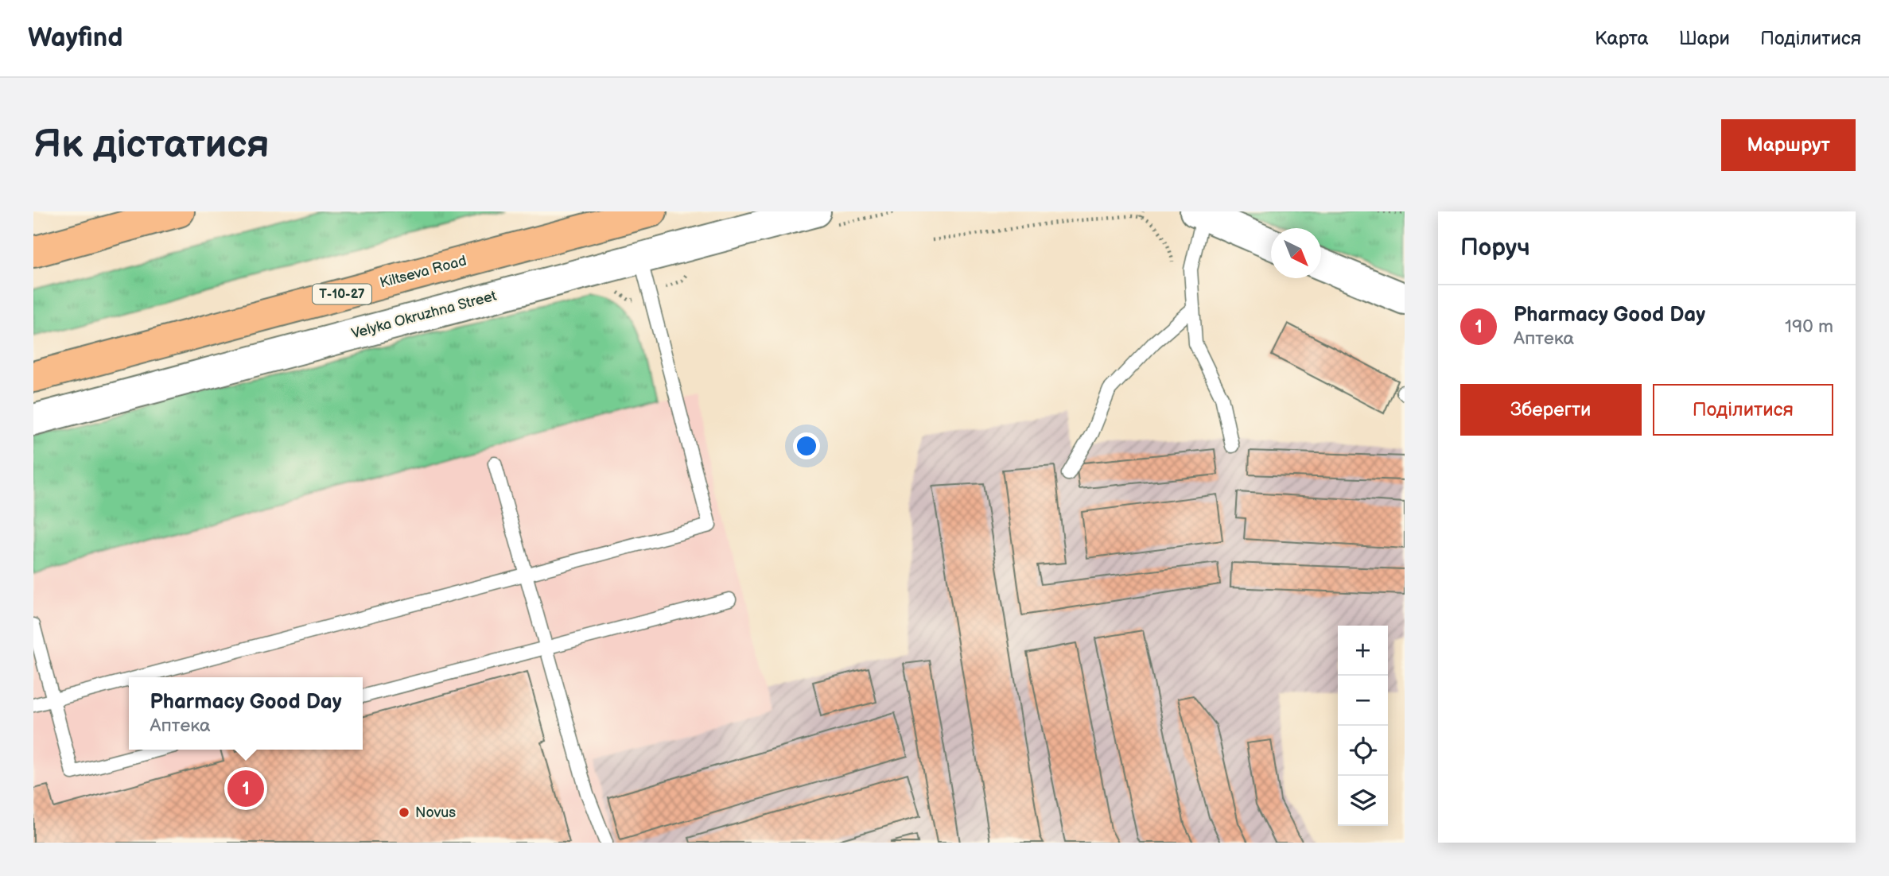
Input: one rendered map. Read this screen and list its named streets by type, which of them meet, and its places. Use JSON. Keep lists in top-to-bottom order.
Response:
{
  "streets": {
    "highway": ["Kiltseva Road", "Т-10-27"],
    "street": ["Velyka Okruzhna Street"]
  },
  "places": ["Novus"],
  "north": "bottom right",
  "page": {
    "header": "Wayfind",
    "nav": ["Карта", "Шари", "Поділитися"],
    "buttons": [
      "Маршрут",
      ["Зберегти", "Поділитися"]
    ],
    "title": "Як дістатися",
    "heading": "Поруч",
    "list": [
      {
        "mark": "1",
        "name": "Pharmacy Good Day",
        "note": "Аптека",
        "value": "190 m"
      }
    ],
    "map_buttons": ["+", "−"],
    "popup": ["Pharmacy Good Day", "Аптека"],
    "pins": "1"
  }
}
